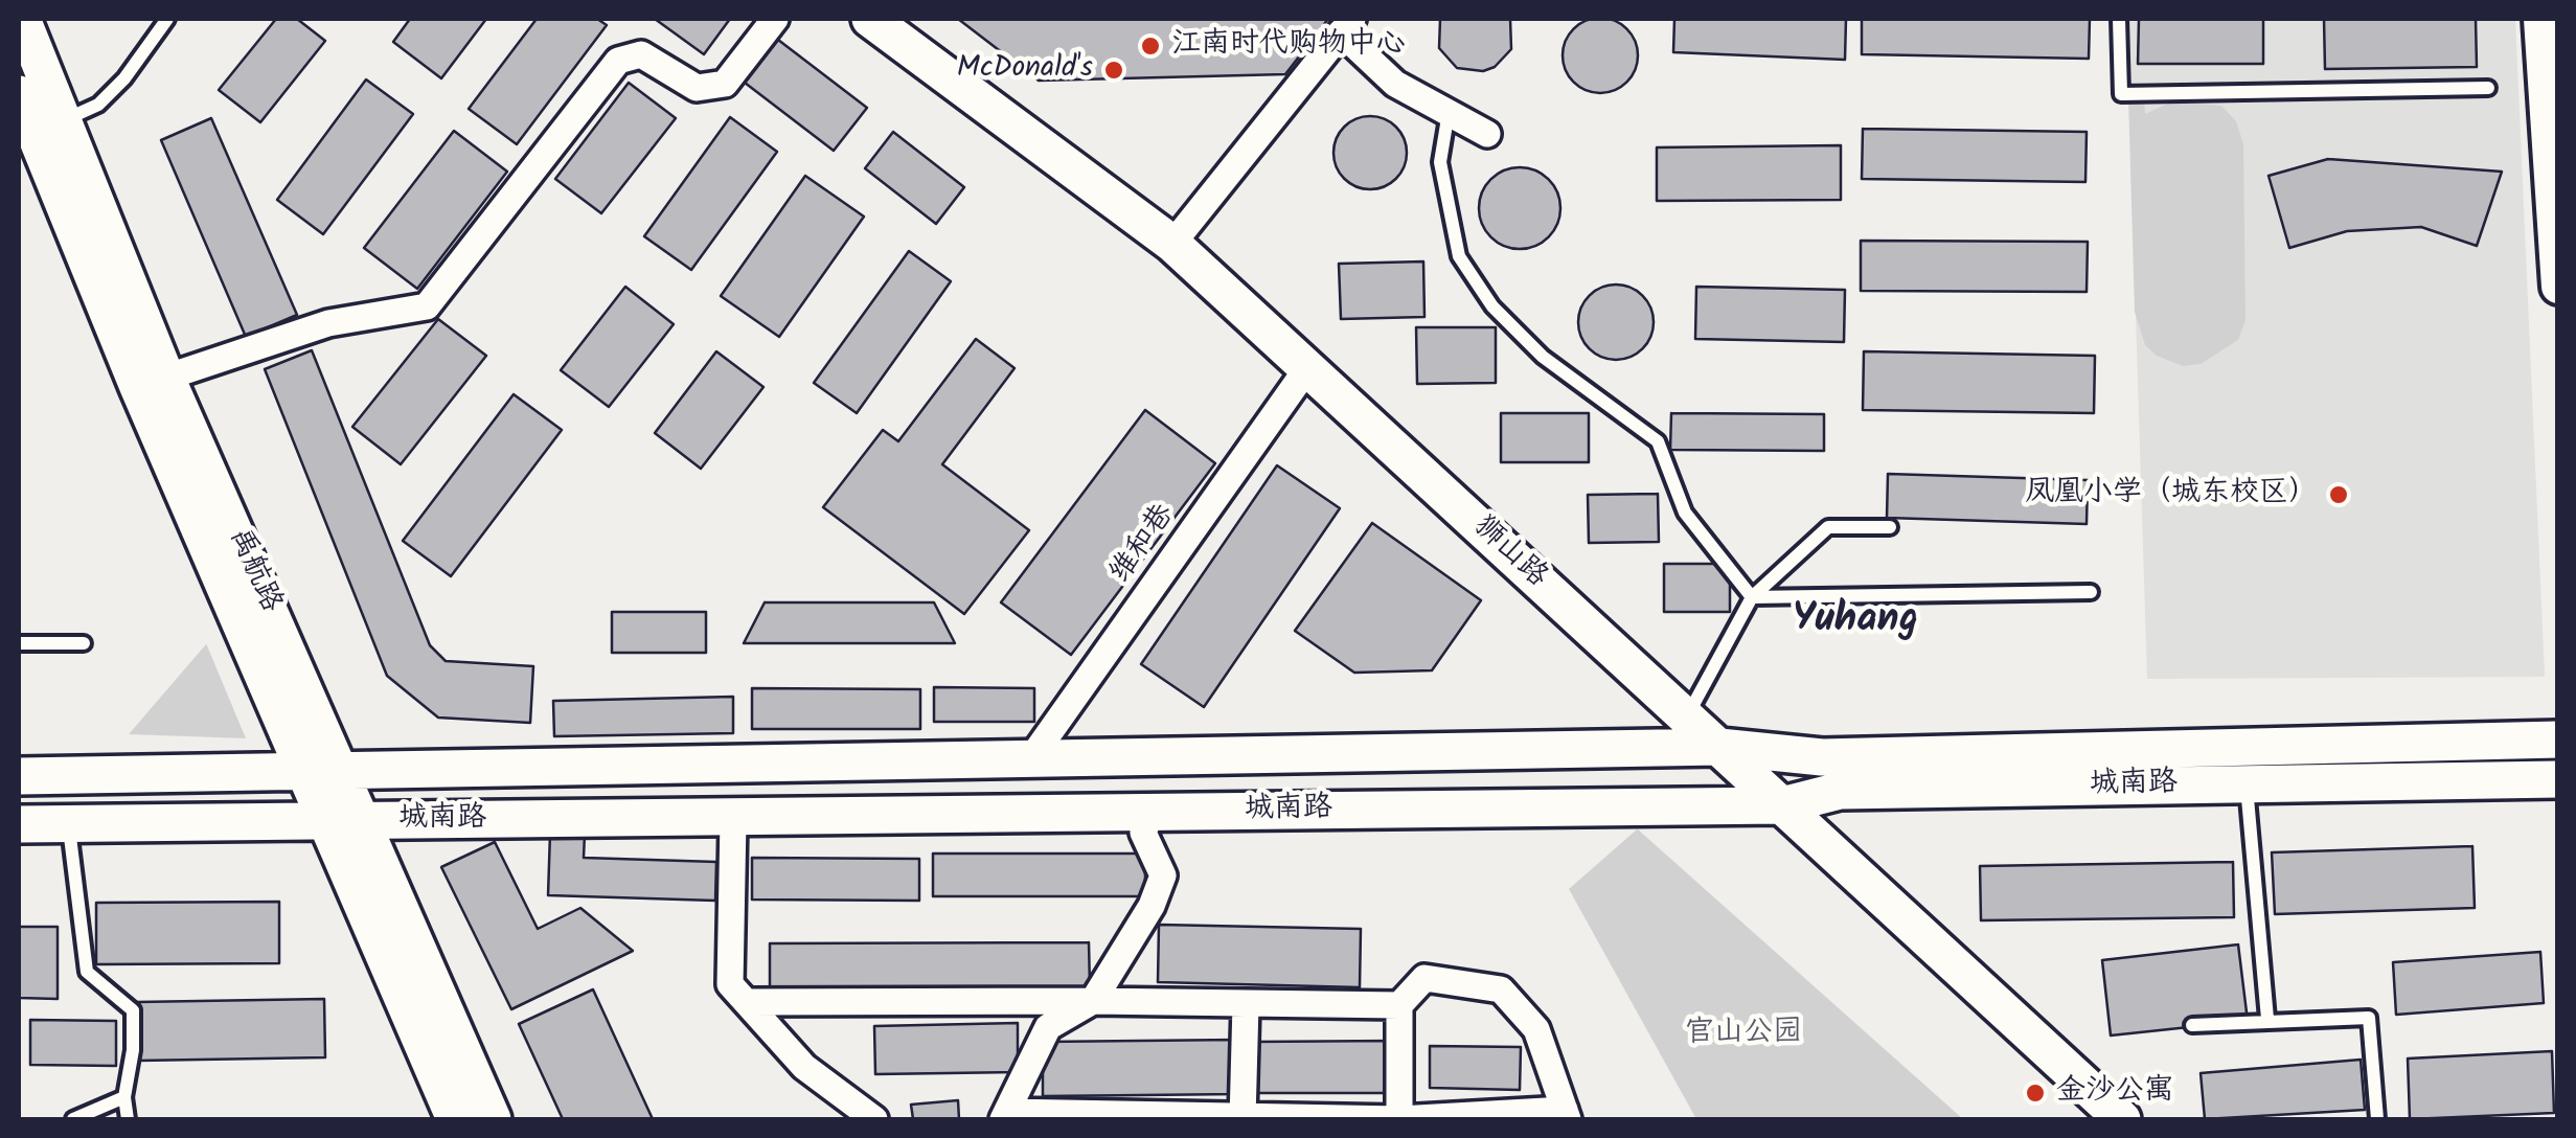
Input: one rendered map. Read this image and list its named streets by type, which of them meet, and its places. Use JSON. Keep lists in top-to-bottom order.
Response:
{
  "streets": {
    "main road": ["狮山路", "禹航路", "城南路"],
    "street": ["维和巷"]
  },
  "crossings": [
    ["维和巷", "狮山路"],
    ["维和巷", "城南路"],
    ["狮山路", "城南路"],
    ["禹航路", "城南路"]
  ],
  "districts": ["Yuhang"],
  "parks": ["官山公园"],
  "places": [
    "江南时代购物中心",
    "McDonald's",
    "凤凰小学（城东校区）",
    "金沙公寓"
  ]
}
